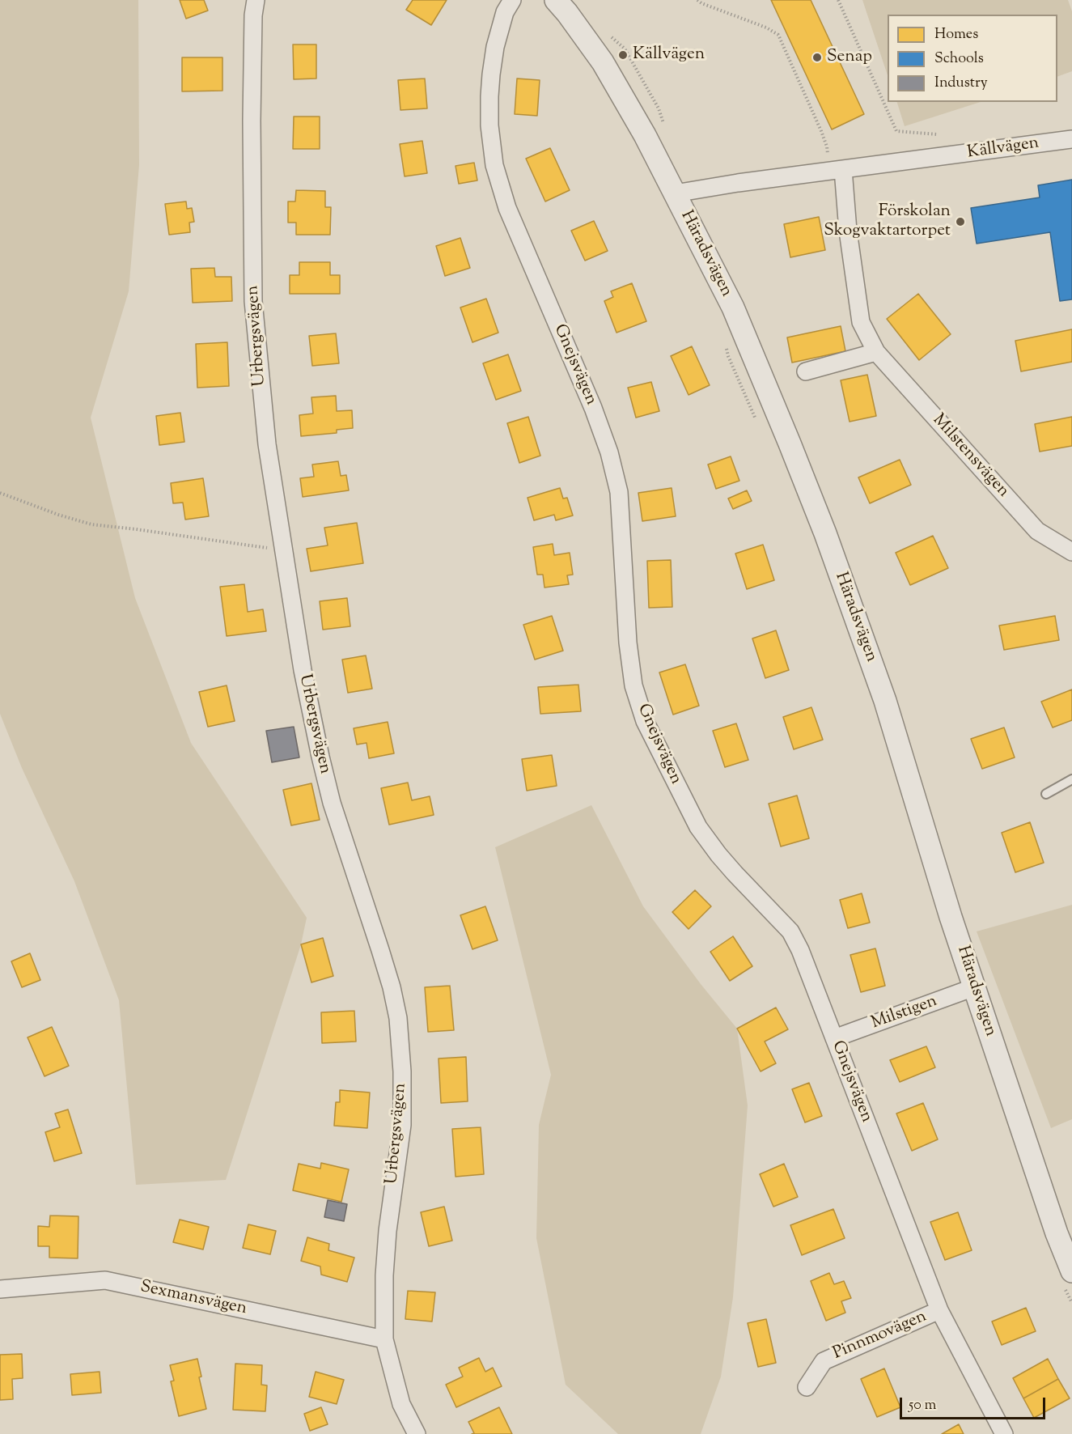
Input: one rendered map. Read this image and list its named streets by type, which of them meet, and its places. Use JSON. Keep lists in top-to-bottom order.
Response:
{
  "streets": {
    "street": [
      "Källvägen",
      "Häradsvägen",
      "Urbergsvägen",
      "Gnejsvägen",
      "Milstensvägen",
      "Milstigen",
      "Sexmansvägen",
      "Pinnmovägen"
    ]
  },
  "crossings": [
    ["Källvägen", "Häradsvägen"],
    ["Källvägen", "Milstensvägen"],
    ["Häradsvägen", "Milstigen"],
    ["Urbergsvägen", "Sexmansvägen"],
    ["Gnejsvägen", "Milstigen"],
    ["Gnejsvägen", "Pinnmovägen"]
  ],
  "places": ["Källvägen", "Senap", "Förskolan Skogvaktartorpet"],
  "legend": ["Homes", "Schools", "Industry"],
  "scale_bar": "50 m"
}
